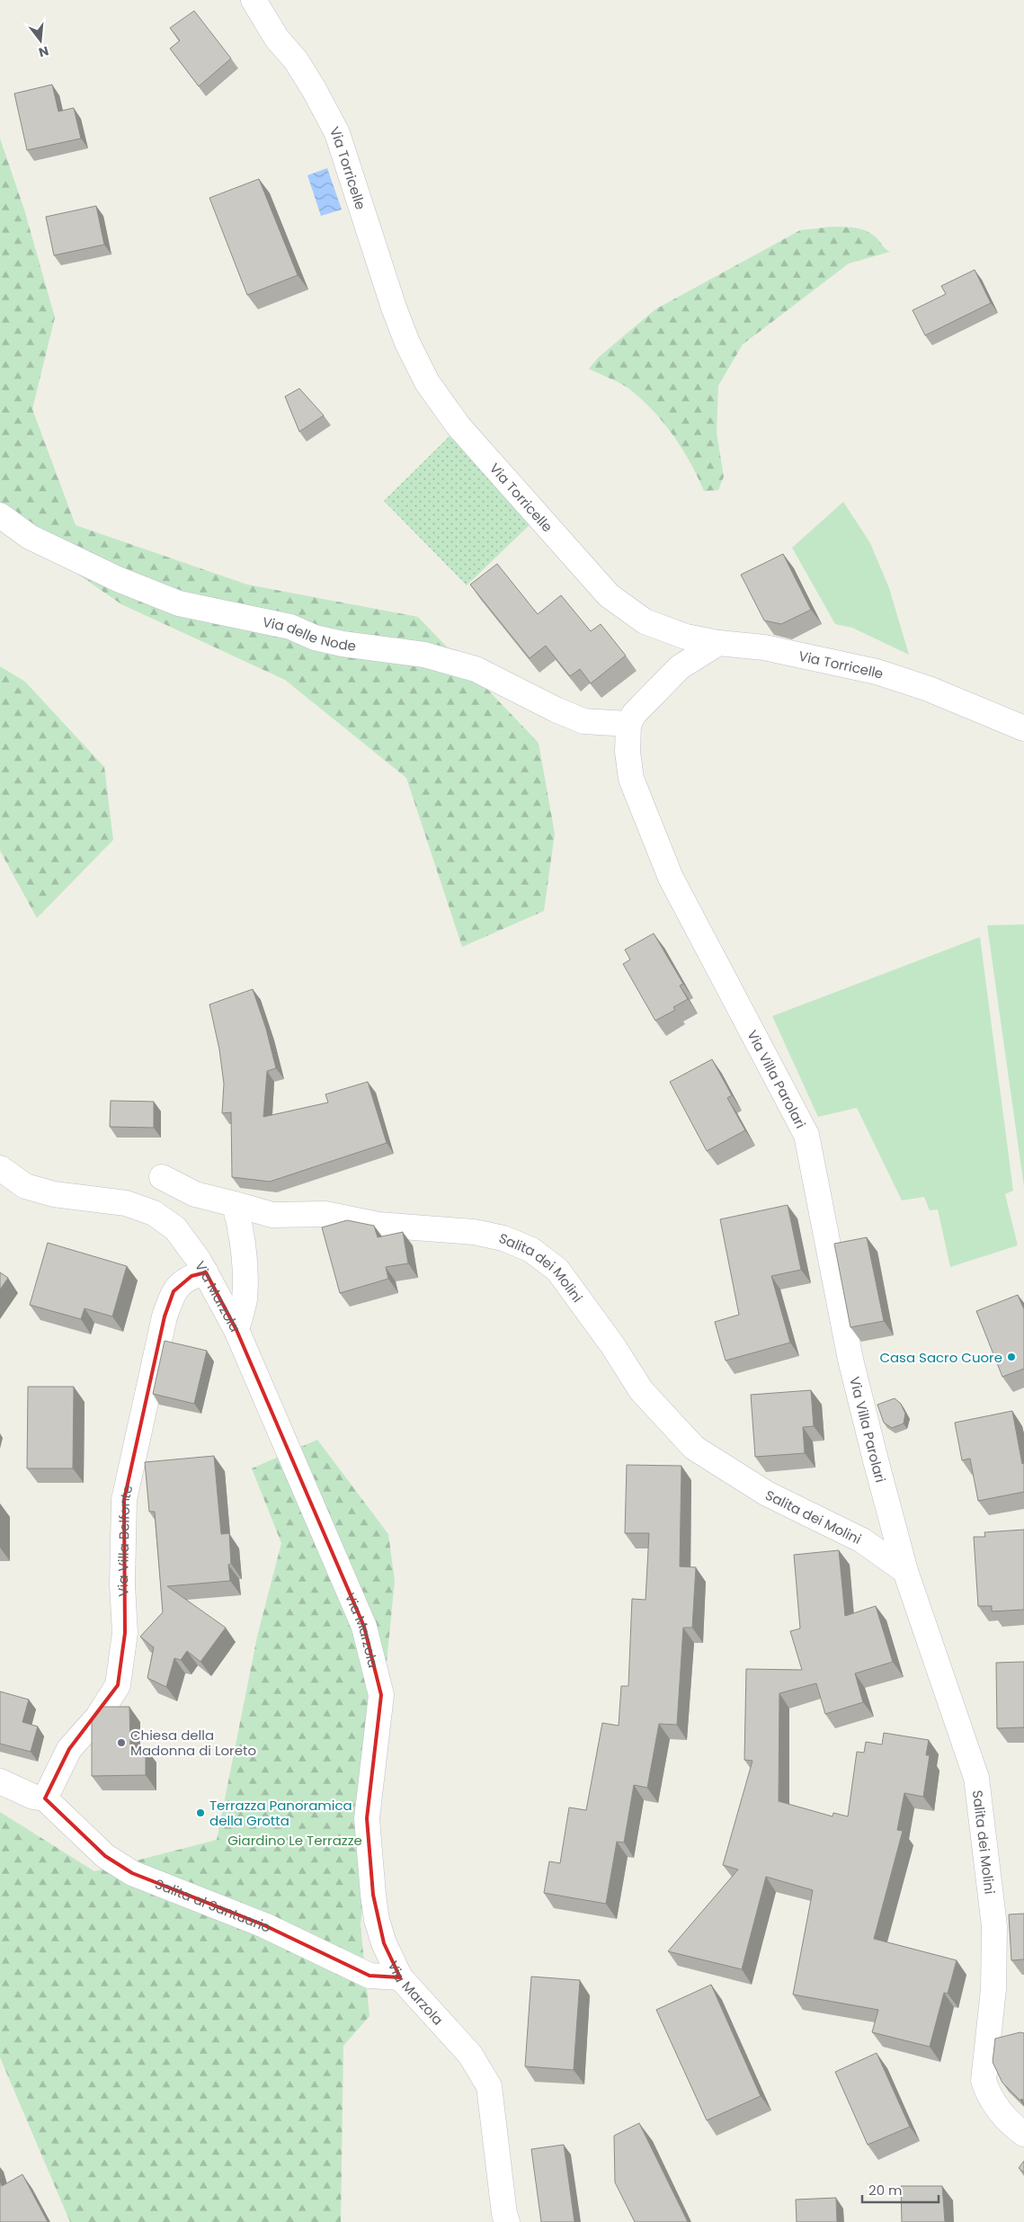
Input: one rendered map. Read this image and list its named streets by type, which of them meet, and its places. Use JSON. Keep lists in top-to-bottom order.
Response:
{
  "streets": {
    "street": [
      "Via Torricelle",
      "Via delle Node",
      "Via Villa Parolari",
      "Salita dei Molini",
      "Via Marzola",
      "Via Villa Belfonte",
      "Salita al Santuario"
    ]
  },
  "crossings": [
    ["Via delle Node", "Via Villa Parolari"],
    ["Via Villa Parolari", "Salita dei Molini"],
    ["Via Marzola", "Via Villa Belfonte"],
    ["Via Marzola", "Salita al Santuario"],
    ["Via Villa Belfonte", "Salita al Santuario"]
  ],
  "parks": ["Giardino Le Terrazze"],
  "places": ["Casa Sacro Cuore", "Chiesa della Madonna di Loreto", "Terrazza Panoramica della Grotta"],
  "scale_bar": "20 m",
  "north": "bottom"
}
